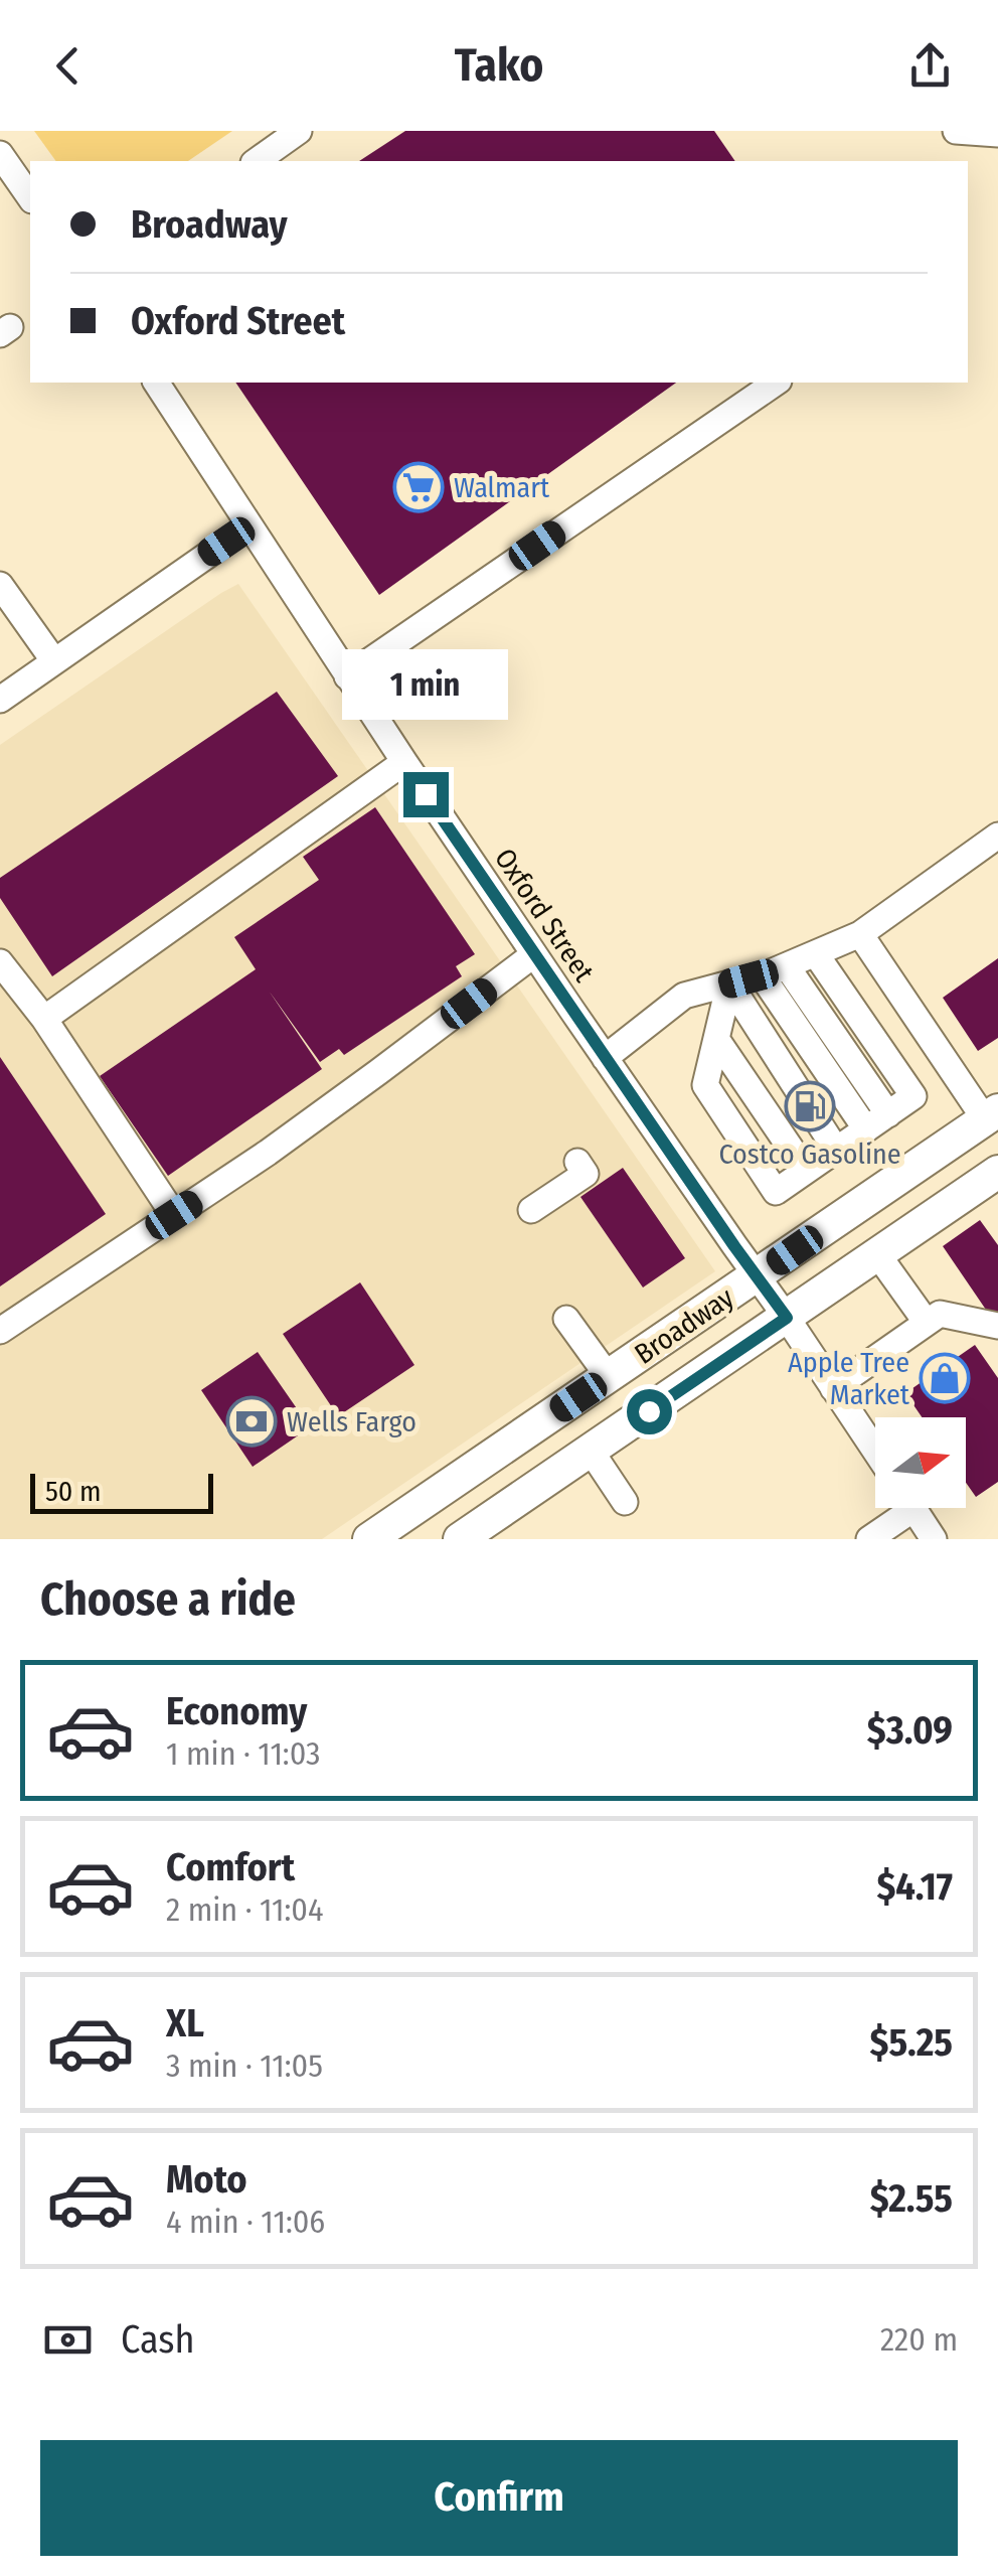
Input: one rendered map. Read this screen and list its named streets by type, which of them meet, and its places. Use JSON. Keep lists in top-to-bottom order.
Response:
{
  "streets": {
    "main road": ["Broadway"],
    "street": ["Oxford Street"]
  },
  "crossings": [
    ["Oxford Street", "Broadway"]
  ],
  "places": {
    "supermarket": ["Walmart"],
    "fuel station": ["Costco Gasoline"],
    "shop": ["Apple Tree Market"],
    "bank": ["Wells Fargo"]
  },
  "scale_bar": "50 m",
  "north": "right",
  "page": {
    "header": "Tako",
    "banner": ["Broadway", "Oxford Street"],
    "bubble": "1 min",
    "scale": "50 m",
    "heading": "Choose a ride",
    "list": [
      {
        "name": "Economy",
        "note": "1 min · 11:03",
        "value": "$3.09"
      },
      {
        "name": "Comfort",
        "note": "2 min · 11:04",
        "value": "$4.17"
      },
      {
        "name": "XL",
        "note": "3 min · 11:05",
        "value": "$5.25"
      },
      {
        "name": "Moto",
        "note": "4 min · 11:06",
        "value": "$2.55"
      }
    ],
    "pay": ["Cash", "220 m"],
    "buttons": "Confirm"
  }
}
